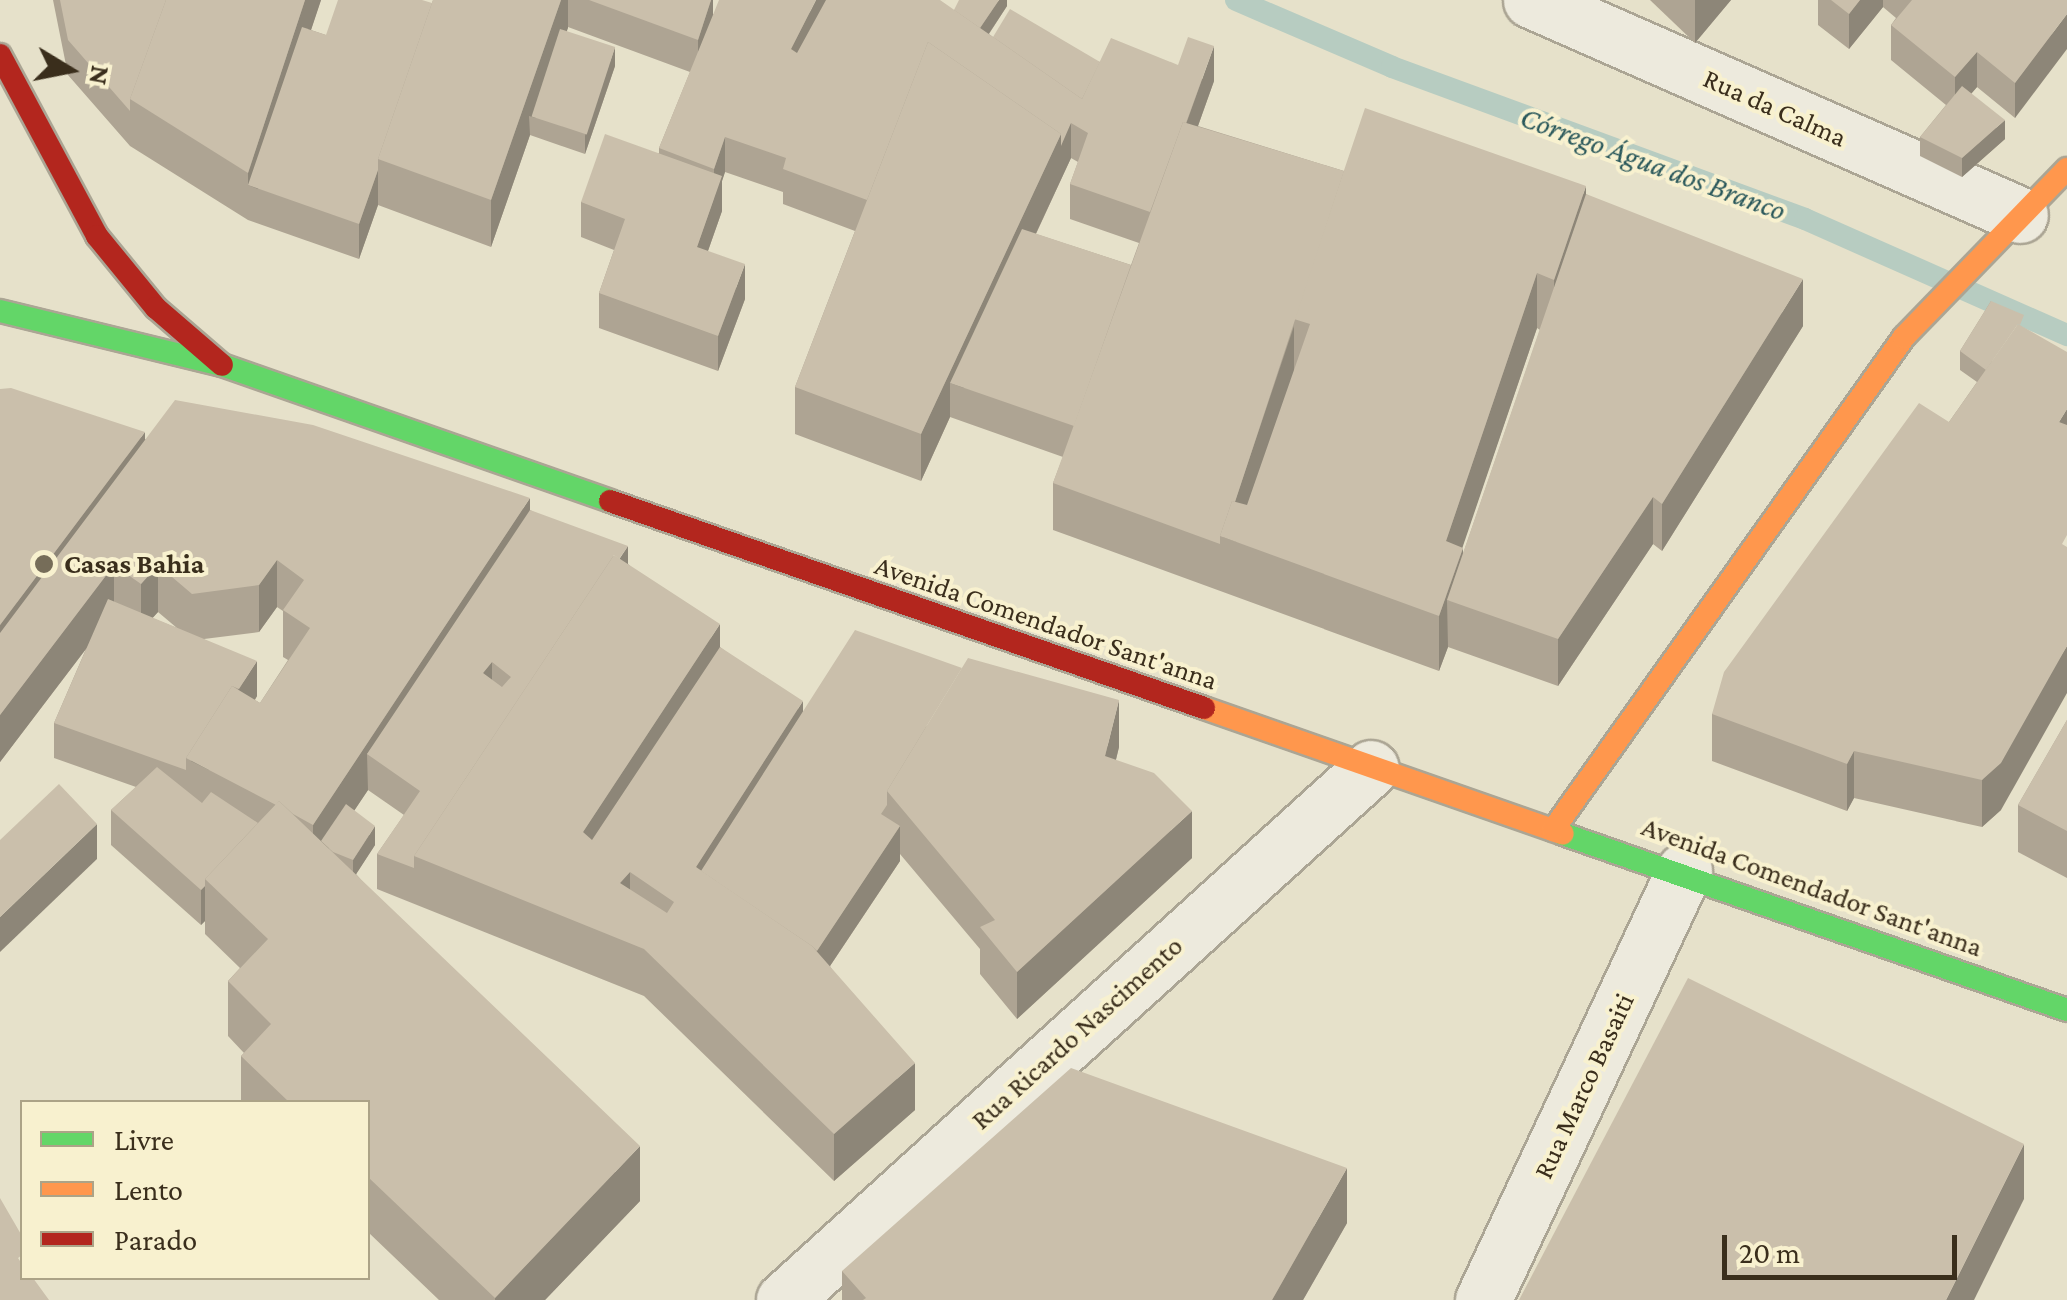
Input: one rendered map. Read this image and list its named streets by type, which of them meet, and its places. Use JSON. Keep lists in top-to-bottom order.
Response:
{
  "streets": {
    "main road": ["Avenida Comendador Sant'anna"],
    "street": ["Rua da Calma", "Rua Ricardo Nascimento", "Rua Marco Basaiti"]
  },
  "crossings": [
    ["Avenida Comendador Sant'anna", "Rua Ricardo Nascimento"],
    ["Avenida Comendador Sant'anna", "Rua Marco Basaiti"]
  ],
  "water": ["Córrego Água dos Branco"],
  "places": ["Casas Bahia"],
  "legend": ["Livre", "Lento", "Parado"],
  "scale_bar": "20 m",
  "north": "right"
}
